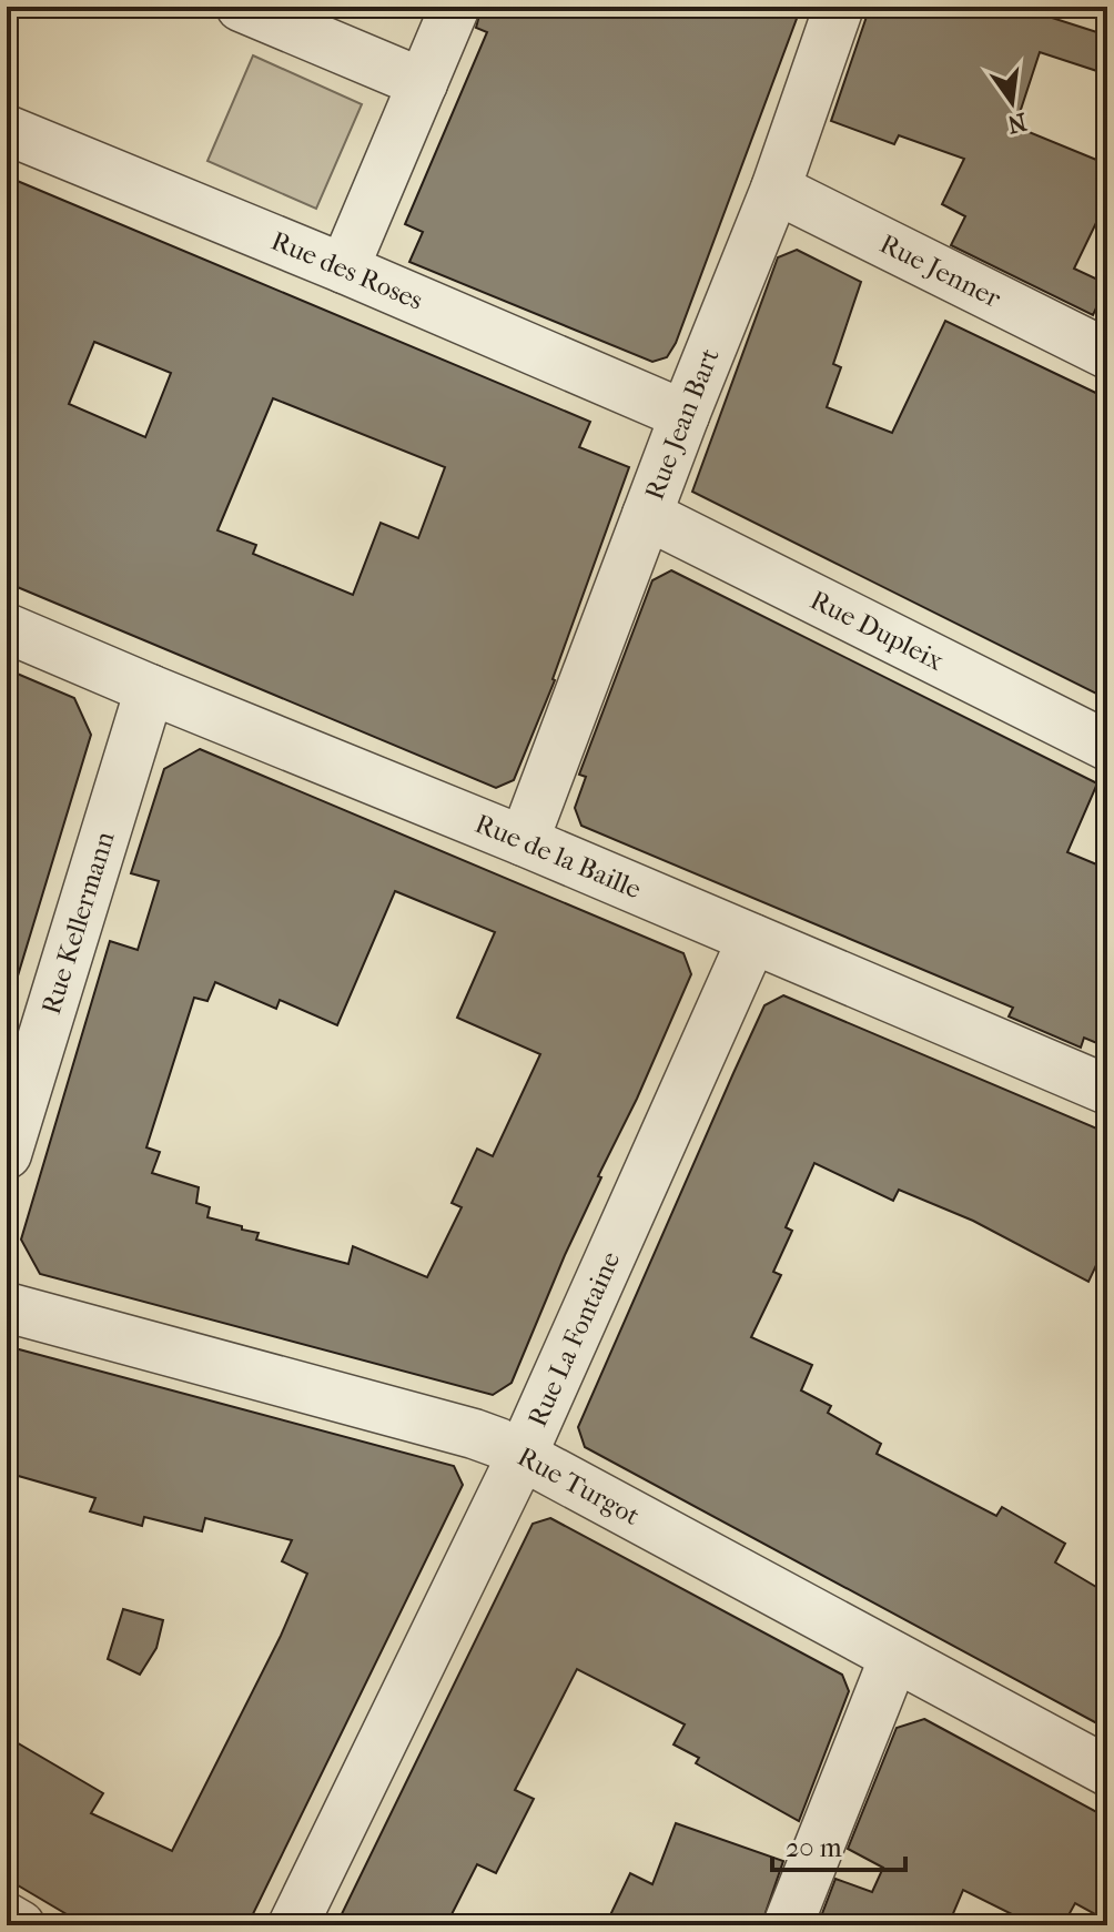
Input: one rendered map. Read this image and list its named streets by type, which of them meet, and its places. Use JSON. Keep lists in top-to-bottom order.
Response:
{
  "streets": {
    "street": [
      "Rue des Roses",
      "Rue Jenner",
      "Rue Jean Bart",
      "Rue Dupleix",
      "Rue de la Baille",
      "Rue Kellermann",
      "Rue La Fontaine",
      "Rue Turgot"
    ]
  },
  "crossings": [
    ["Rue des Roses", "Rue Jean Bart"],
    ["Rue Jenner", "Rue Jean Bart"],
    ["Rue Jean Bart", "Rue Dupleix"],
    ["Rue Jean Bart", "Rue de la Baille"],
    ["Rue de la Baille", "Rue Kellermann"],
    ["Rue de la Baille", "Rue La Fontaine"],
    ["Rue La Fontaine", "Rue Turgot"]
  ],
  "scale_bar": "20 m",
  "north": "bottom"
}
